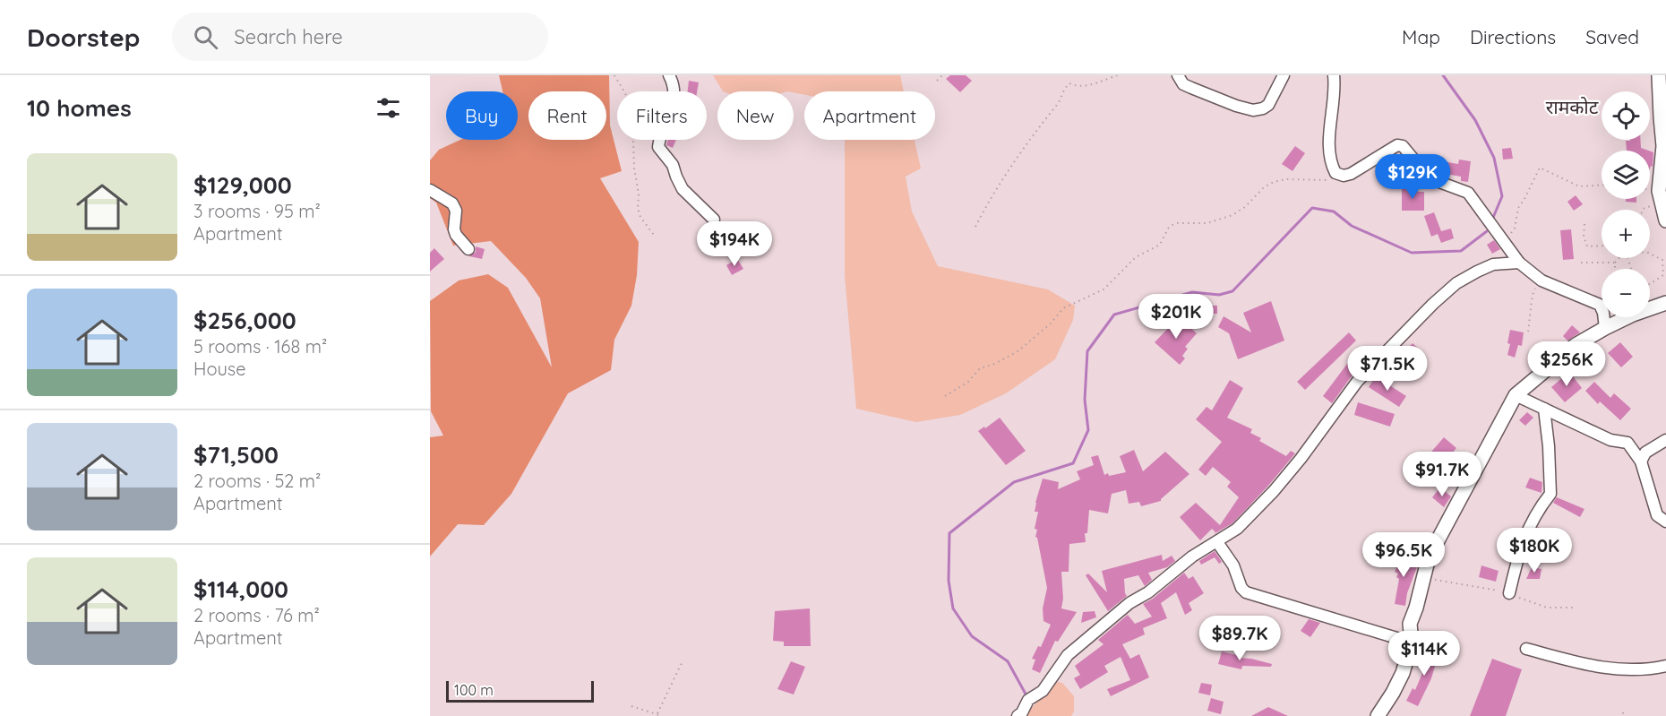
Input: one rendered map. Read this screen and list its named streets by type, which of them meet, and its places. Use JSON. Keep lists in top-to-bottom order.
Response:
{
  "districts": ["रामकोट"],
  "scale_bar": "100 m",
  "page": {
    "header": "Doorstep",
    "search": "Search here",
    "nav": ["Map", "Directions", "Saved"],
    "heading": "10 homes",
    "map_buttons": ["+", "−"],
    "chip": [
      "Buy",
      "Rent",
      "Filters",
      "New",
      "Apartment"
    ],
    "list": [
      {
        "name": "$129,000",
        "note": "3 rooms · 95 m² · Apartment"
      },
      {
        "name": "$256,000",
        "note": "5 rooms · 168 m² · House"
      },
      {
        "name": "$71,500",
        "note": "2 rooms · 52 m² · Apartment"
      },
      {
        "name": "$114,000",
        "note": "2 rooms · 76 m² · Apartment"
      }
    ],
    "price": [
      "$129K",
      "$194K",
      "$201K",
      "$256K",
      "$71.5K",
      "$91.7K",
      "$180K",
      "$96.5K",
      "$89.7K",
      "$114K"
    ],
    "scale": "100 m"
  }
}
